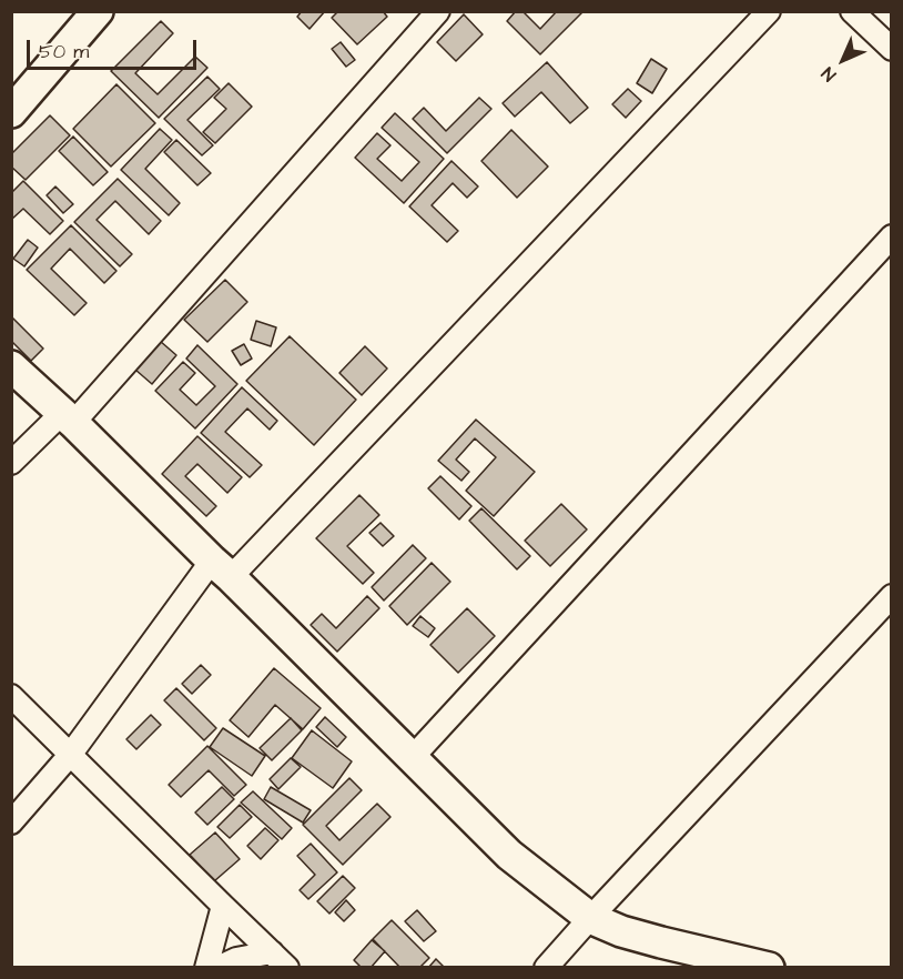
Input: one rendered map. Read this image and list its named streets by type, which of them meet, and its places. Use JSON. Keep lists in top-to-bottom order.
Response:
{
  "scale_bar": "50 m",
  "north": "bottom left"
}
